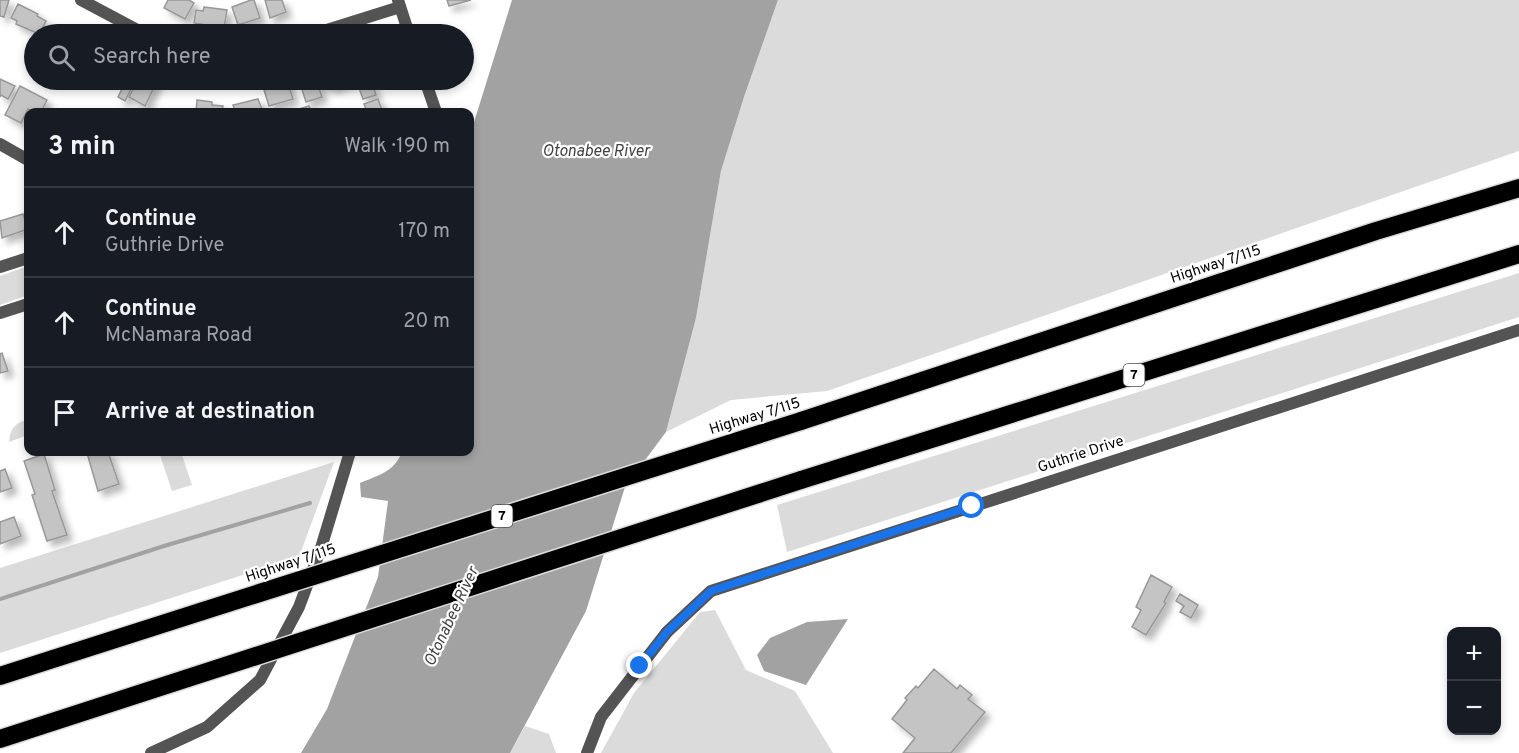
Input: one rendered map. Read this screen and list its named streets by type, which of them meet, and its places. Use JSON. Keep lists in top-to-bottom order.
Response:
{
  "streets": {
    "highway": ["Highway 7/115", "7"],
    "street": ["Guthrie Drive"]
  },
  "water": ["Otonabee River"],
  "page": {
    "search": "Search here",
    "heading": ["3 min", "Walk · 190 m"],
    "list": [
      ["Continue", "Guthrie Drive", "170 m"],
      ["Continue", "McNamara Road", "20 m"],
      "Arrive at destination"
    ],
    "map_buttons": ["+", "−"]
  }
}
